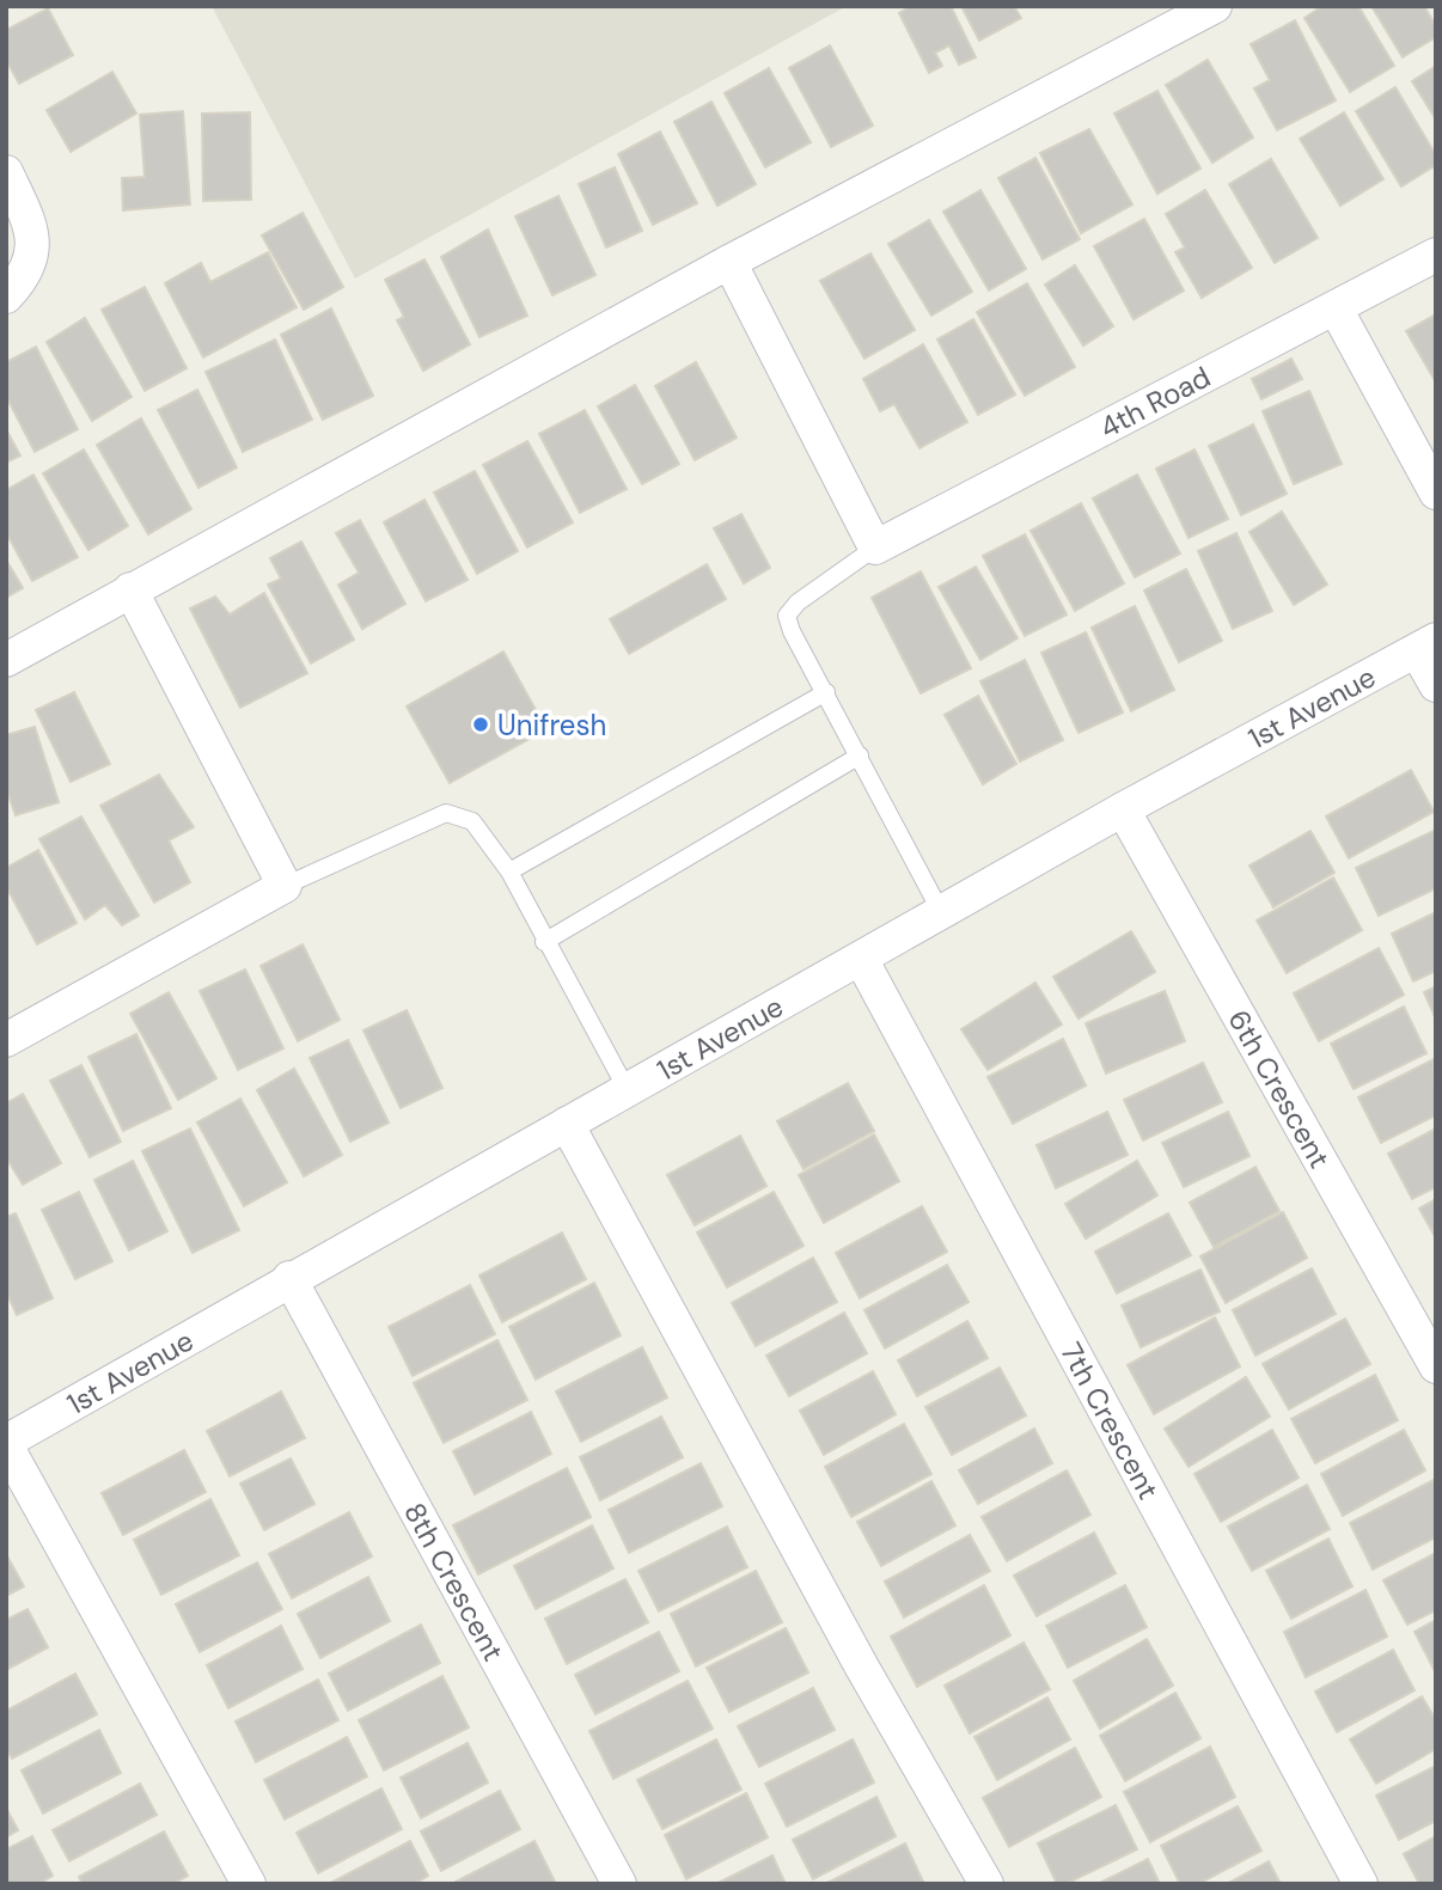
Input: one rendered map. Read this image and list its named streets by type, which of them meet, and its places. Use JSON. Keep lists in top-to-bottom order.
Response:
{
  "streets": {
    "street": [
      "4th Road",
      "1st Avenue",
      "6th Crescent",
      "7th Crescent",
      "8th Crescent"
    ]
  },
  "crossings": [
    ["1st Avenue", "6th Crescent"],
    ["1st Avenue", "7th Crescent"],
    ["1st Avenue", "8th Crescent"]
  ],
  "places": ["Unifresh"]
}
